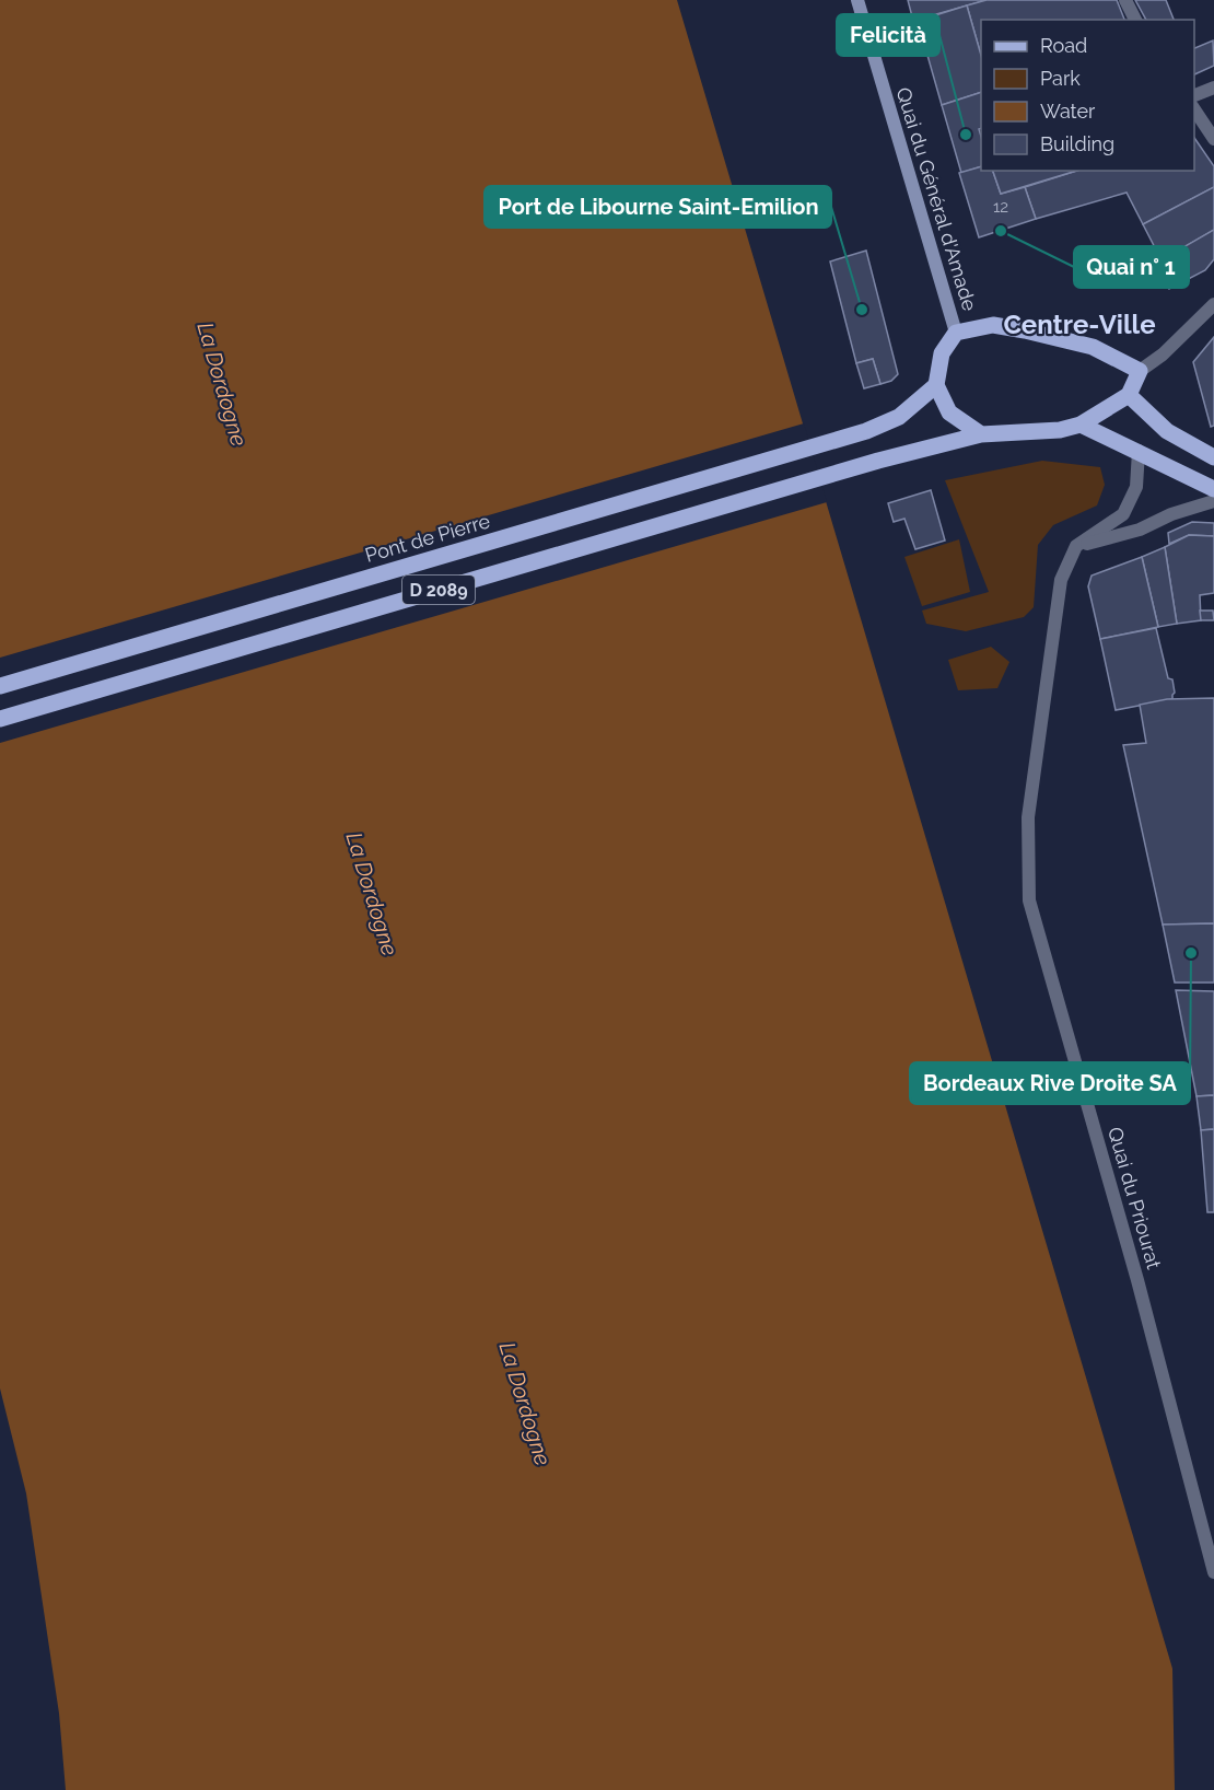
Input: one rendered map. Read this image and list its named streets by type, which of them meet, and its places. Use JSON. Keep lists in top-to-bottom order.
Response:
{
  "streets": {
    "main road": ["Quai du Général d'Amade", "Pont de Pierre", "D 2089"],
    "street": ["Quai du Priourat"]
  },
  "districts": ["Centre-Ville"],
  "water": ["La Dordogne"],
  "places": [
    "Felicità",
    "Quai n° 1",
    "Port de Libourne Saint-Emilion",
    "Bordeaux Rive Droite SA"
  ],
  "house_numbers": ["12"],
  "legend": [
    "Road",
    "Park",
    "Water",
    "Building"
  ]
}
